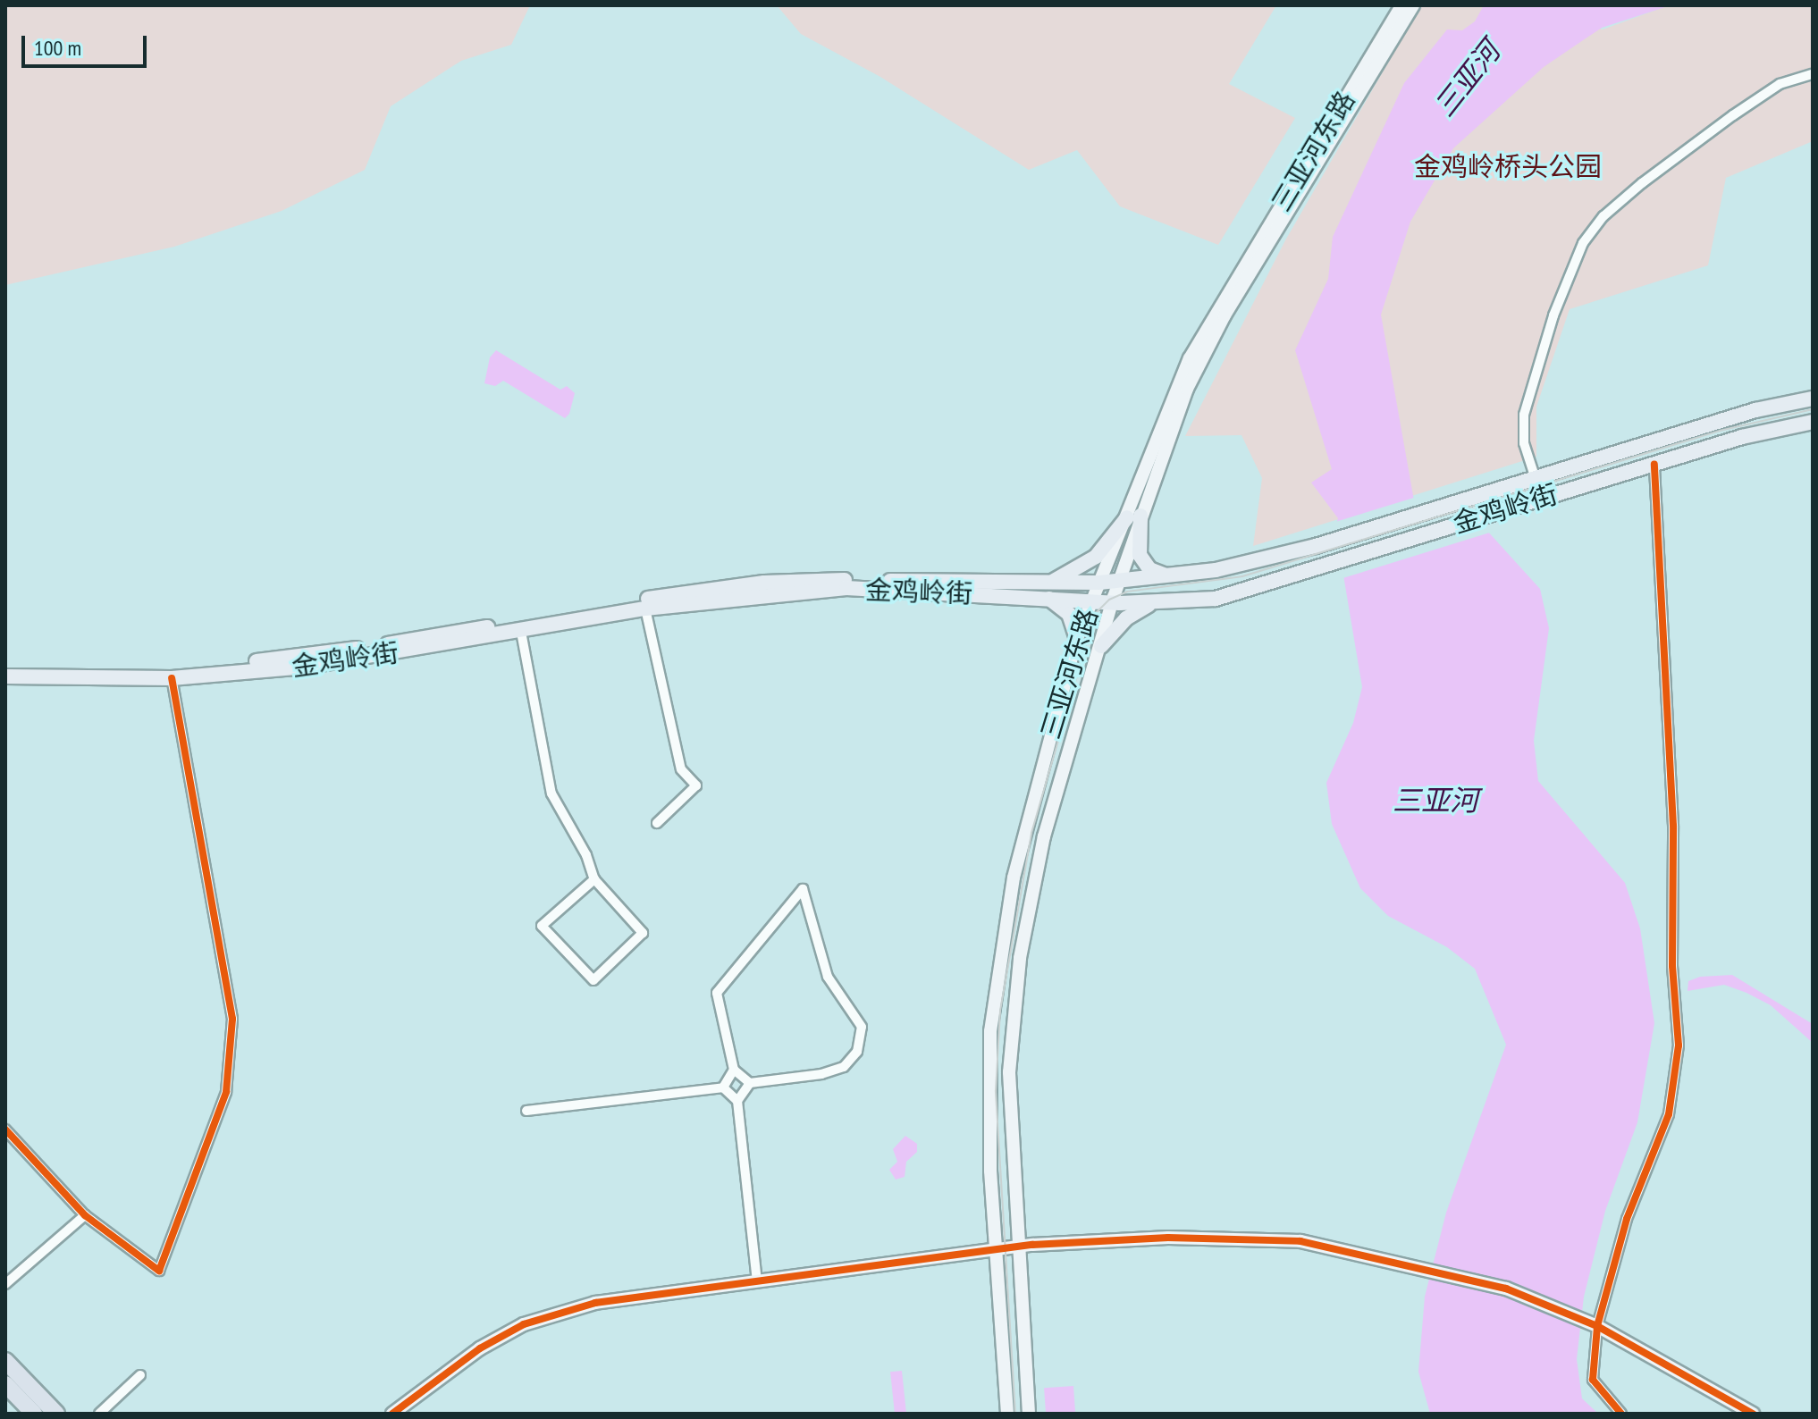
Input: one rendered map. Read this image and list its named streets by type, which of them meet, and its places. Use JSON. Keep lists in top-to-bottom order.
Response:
{
  "streets": {
    "main road": ["三亚河东路", "金鸡岭街"]
  },
  "crossings": [
    ["三亚河东路", "金鸡岭街"]
  ],
  "water": ["三亚河"],
  "parks": ["金鸡岭桥头公园"],
  "scale_bar": "100 m"
}
